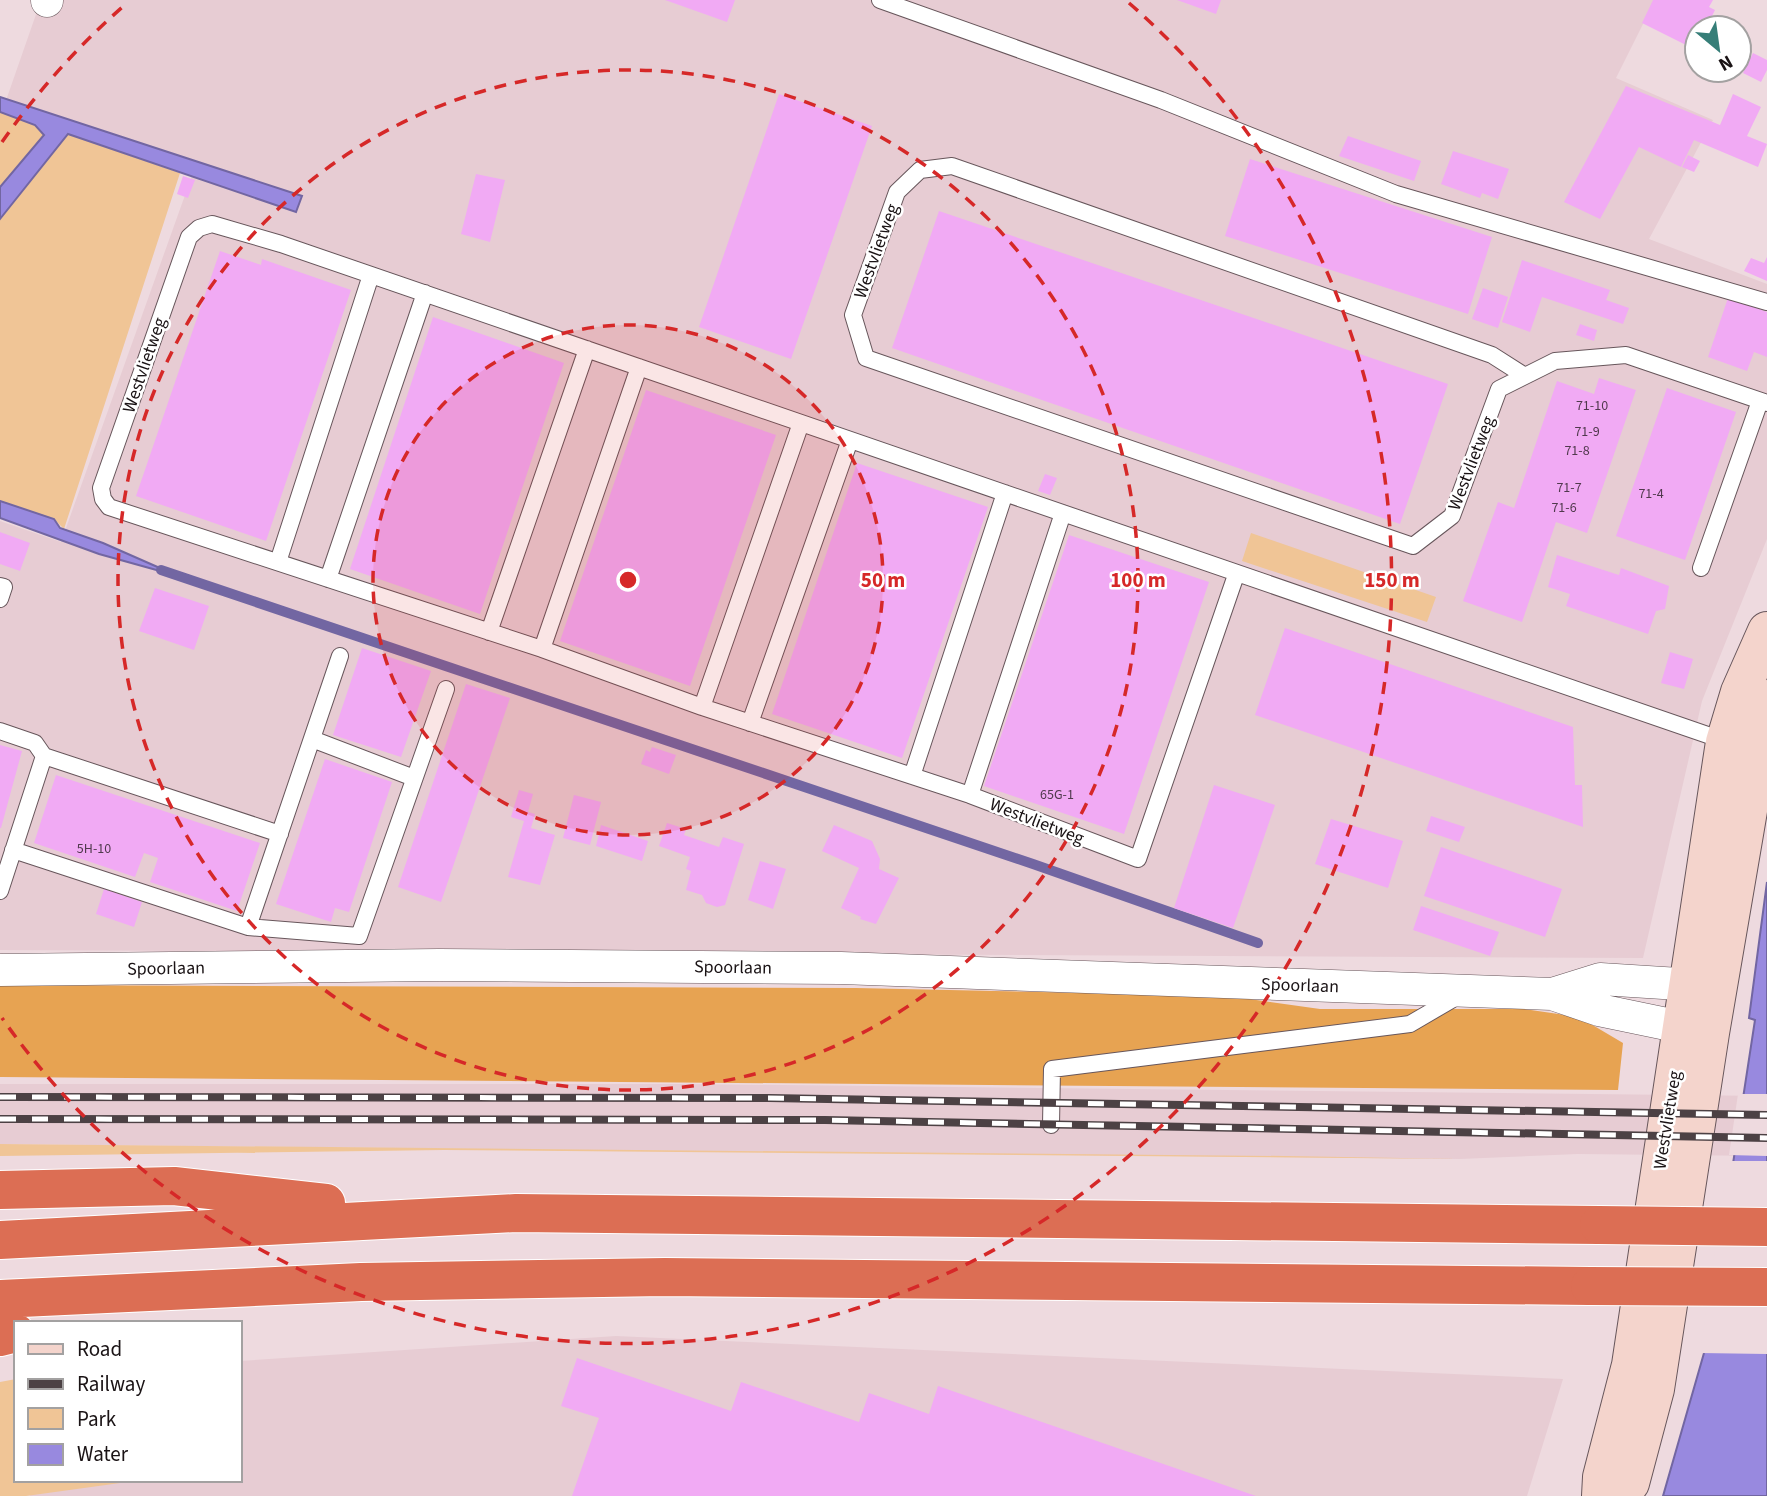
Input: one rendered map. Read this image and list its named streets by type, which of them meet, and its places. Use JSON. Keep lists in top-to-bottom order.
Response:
{
  "streets": {
    "street": ["Westvlietweg", "Spoorlaan"]
  },
  "crossings": [
    ["Westvlietweg", "Spoorlaan"]
  ],
  "house_numbers": [
    "71-10",
    "71-9",
    "71-8",
    "71-7",
    "71-4",
    "71-6",
    "65G-1",
    "5H-10"
  ],
  "legend": [
    "Road",
    "Railway",
    "Park",
    "Water"
  ],
  "north": "bottom right",
  "rings": ["50 m", "100 m", "150 m"]
}
